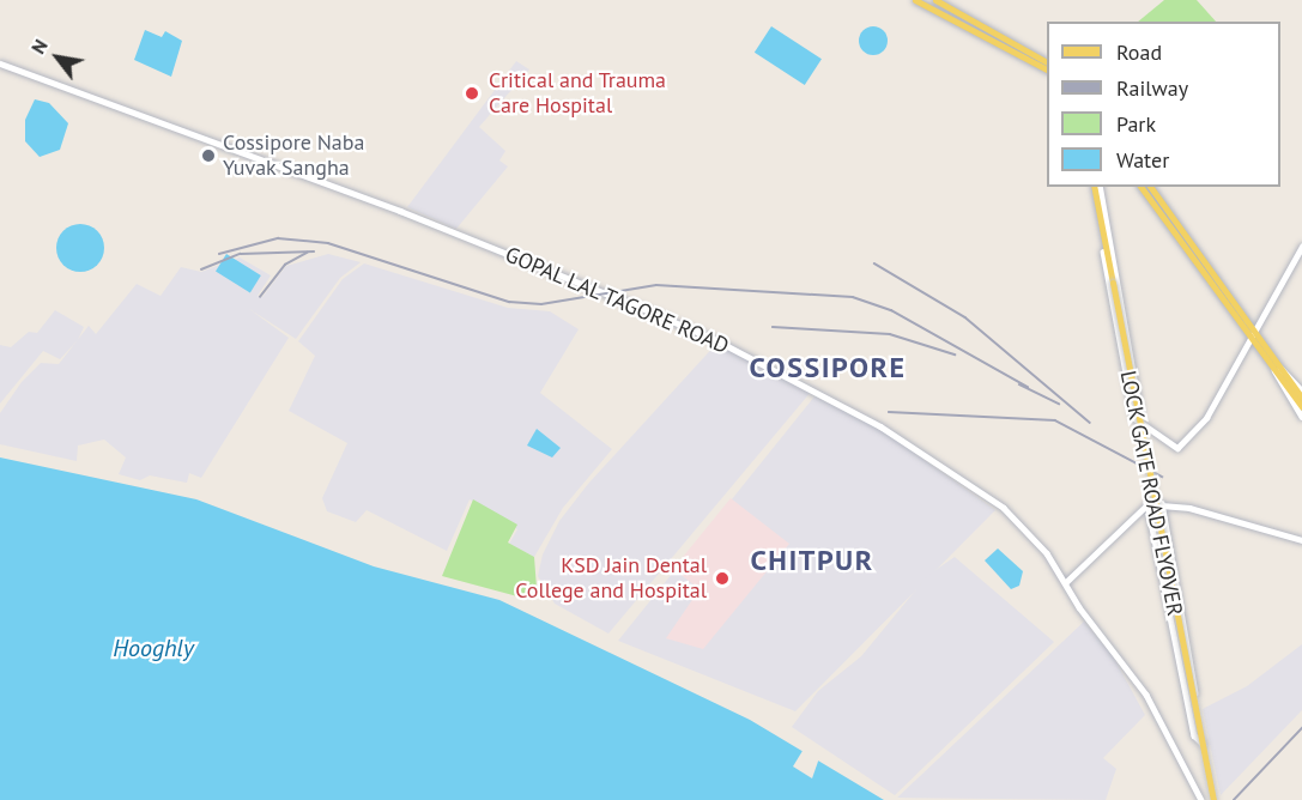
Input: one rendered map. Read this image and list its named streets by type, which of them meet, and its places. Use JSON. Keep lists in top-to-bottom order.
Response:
{
  "streets": {
    "main road": ["LOCK GATE ROAD FLYOVER"],
    "street": ["GOPAL LAL TAGORE ROAD"]
  },
  "districts": ["COSSIPORE", "CHITPUR"],
  "water": ["Hooghly"],
  "places": ["Critical and Trauma Care Hospital", "Cossipore Naba Yuvak Sangha", "KSD Jain Dental College and Hospital"],
  "legend": [
    "Road",
    "Railway",
    "Park",
    "Water"
  ],
  "north": "top left"
}
